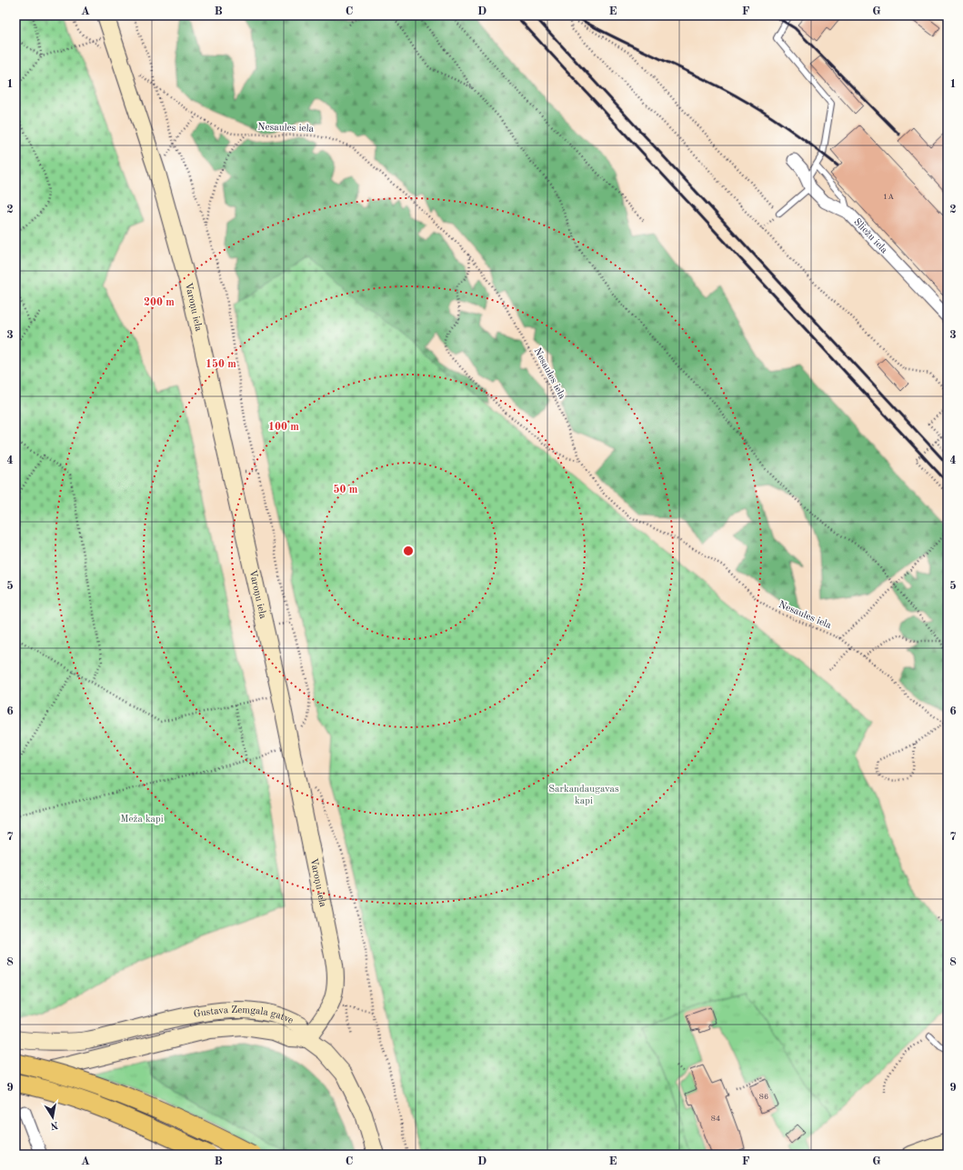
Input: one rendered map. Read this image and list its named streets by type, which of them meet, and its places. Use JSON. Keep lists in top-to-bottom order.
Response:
{
  "streets": {
    "street": ["Sliežu iela", "Varoņu iela", "Gustava Zemgala gatve"],
    "path": ["Nesaules iela"]
  },
  "crossings": [
    ["Nesaules iela", "Varoņu iela"],
    ["Varoņu iela", "Gustava Zemgala gatve"]
  ],
  "parks": ["Sarkandaugavas kapi", "Meža kapi"],
  "house_numbers": ["1A", "86", "84"],
  "north": "bottom",
  "grid": {
    "columns": [
      "A",
      "B",
      "C",
      "D",
      "E",
      "F",
      "G"
    ],
    "rows": [
      "1",
      "2",
      "3",
      "4",
      "5",
      "6",
      "7",
      "8",
      "9"
    ]
  },
  "rings": [
    "200 m",
    "150 m",
    "100 m",
    "50 m"
  ]
}
